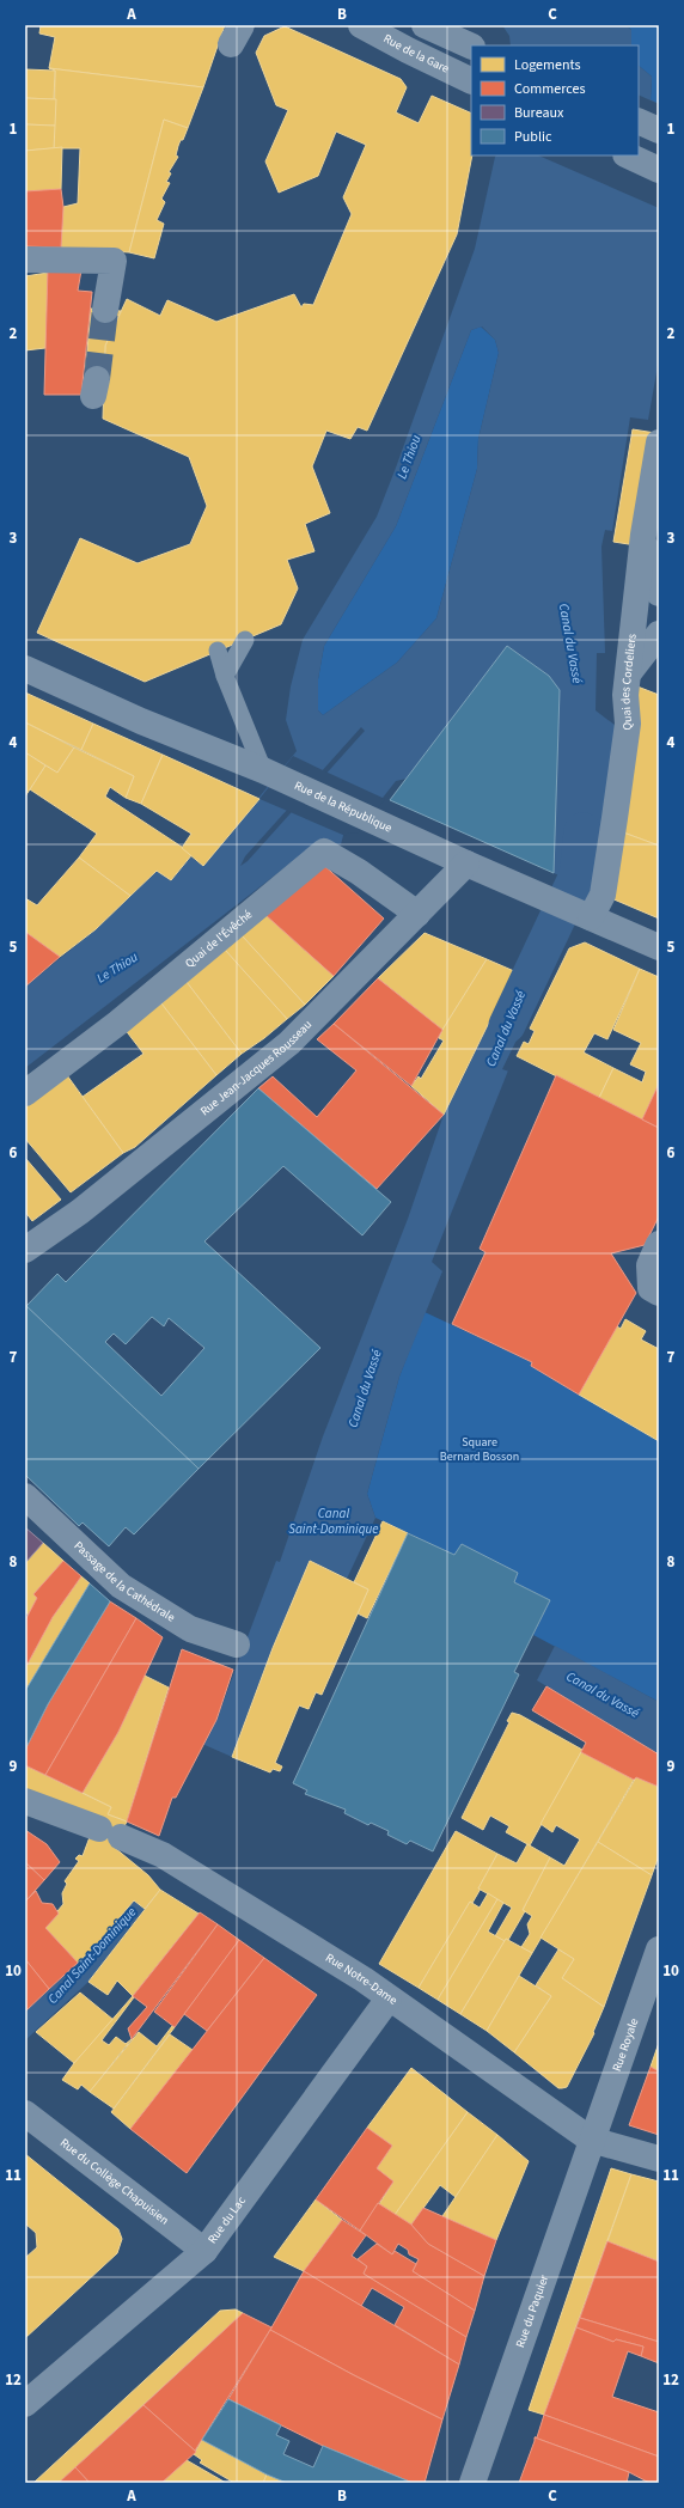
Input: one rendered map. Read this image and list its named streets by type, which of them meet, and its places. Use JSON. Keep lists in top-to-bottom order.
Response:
{
  "streets": {
    "street": [
      "Rue de la Gare",
      "Quai des Cordeliers",
      "Rue de la République",
      "Quai de l'Évêché",
      "Rue Jean-Jacques Rousseau",
      "Passage de la Cathédrale",
      "Rue Notre-Dame",
      "Rue Royale",
      "Rue du Collège Chapuisien",
      "Rue du Lac",
      "Rue du Paquier"
    ]
  },
  "crossings": [
    ["Quai des Cordeliers", "Rue de la République"],
    ["Rue de la République", "Rue Jean-Jacques Rousseau"],
    ["Quai de l'Évêché", "Rue Jean-Jacques Rousseau"],
    ["Rue Notre-Dame", "Rue Royale"],
    ["Rue Notre-Dame", "Rue du Lac"],
    ["Rue Notre-Dame", "Rue du Paquier"],
    ["Rue Royale", "Rue du Paquier"],
    ["Rue du Collège Chapuisien", "Rue du Lac"]
  ],
  "water": ["Le Thiou", "Canal du Vassé", "Canal Saint-Dominique"],
  "parks": ["Square Bernard Bosson"],
  "legend": [
    "Logements",
    "Commerces",
    "Bureaux",
    "Public"
  ],
  "grid": {
    "columns": ["A", "B", "C"],
    "rows": [
      "1",
      "2",
      "3",
      "4",
      "5",
      "6",
      "7",
      "8",
      "9",
      "10",
      "11",
      "12"
    ]
  }
}
